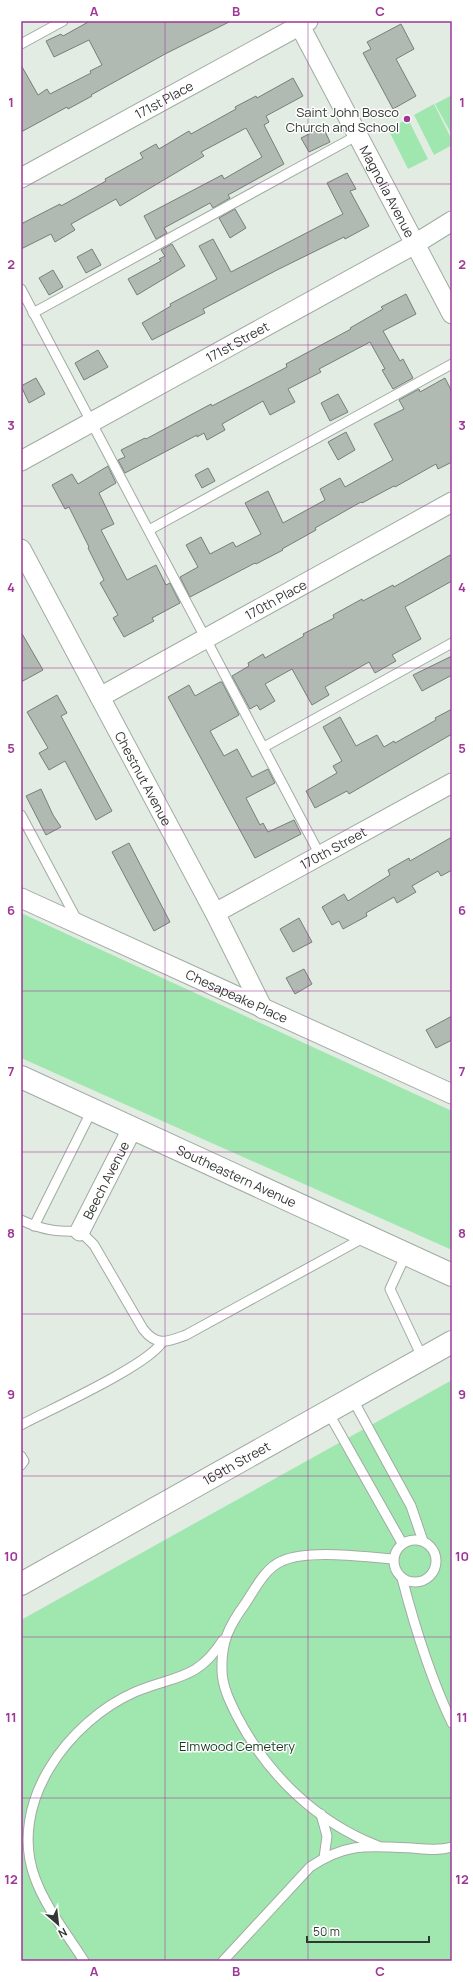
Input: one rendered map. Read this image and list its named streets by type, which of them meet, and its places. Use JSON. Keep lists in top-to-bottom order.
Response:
{
  "streets": {
    "street": [
      "171st Place",
      "Magnolia Avenue",
      "171st Street",
      "170th Place",
      "Chestnut Avenue",
      "170th Street",
      "Chesapeake Place",
      "Southeastern Avenue",
      "Beech Avenue",
      "169th Street"
    ]
  },
  "crossings": [
    ["171st Place", "Magnolia Avenue"],
    ["Magnolia Avenue", "171st Street"],
    ["170th Place", "Chestnut Avenue"],
    ["Chestnut Avenue", "170th Street"],
    ["Chestnut Avenue", "Chesapeake Place"],
    ["Southeastern Avenue", "Beech Avenue"]
  ],
  "parks": ["Elmwood Cemetery"],
  "places": ["Saint John Bosco Church and School"],
  "scale_bar": "50 m",
  "north": "bottom right",
  "grid": {
    "columns": ["A", "B", "C"],
    "rows": [
      "1",
      "2",
      "3",
      "4",
      "5",
      "6",
      "7",
      "8",
      "9",
      "10",
      "11",
      "12"
    ]
  }
}
